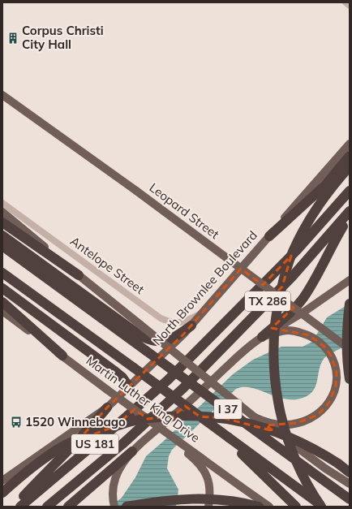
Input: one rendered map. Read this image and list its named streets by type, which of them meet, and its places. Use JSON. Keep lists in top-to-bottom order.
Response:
{
  "streets": {
    "highway": ["TX 286", "I 37", "US 181"],
    "main road": ["Leopard Street", "North Brownlee Boulevard", "Martin Luther King Drive"],
    "street": ["Antelope Street"]
  },
  "crossings": [
    ["Antelope Street", "North Brownlee Boulevard"],
    ["TX 286", "US 181"]
  ],
  "places": {
    "building": ["Corpus Christi City Hall"],
    "bus stop": ["1520 Winnebago"]
  }
}
